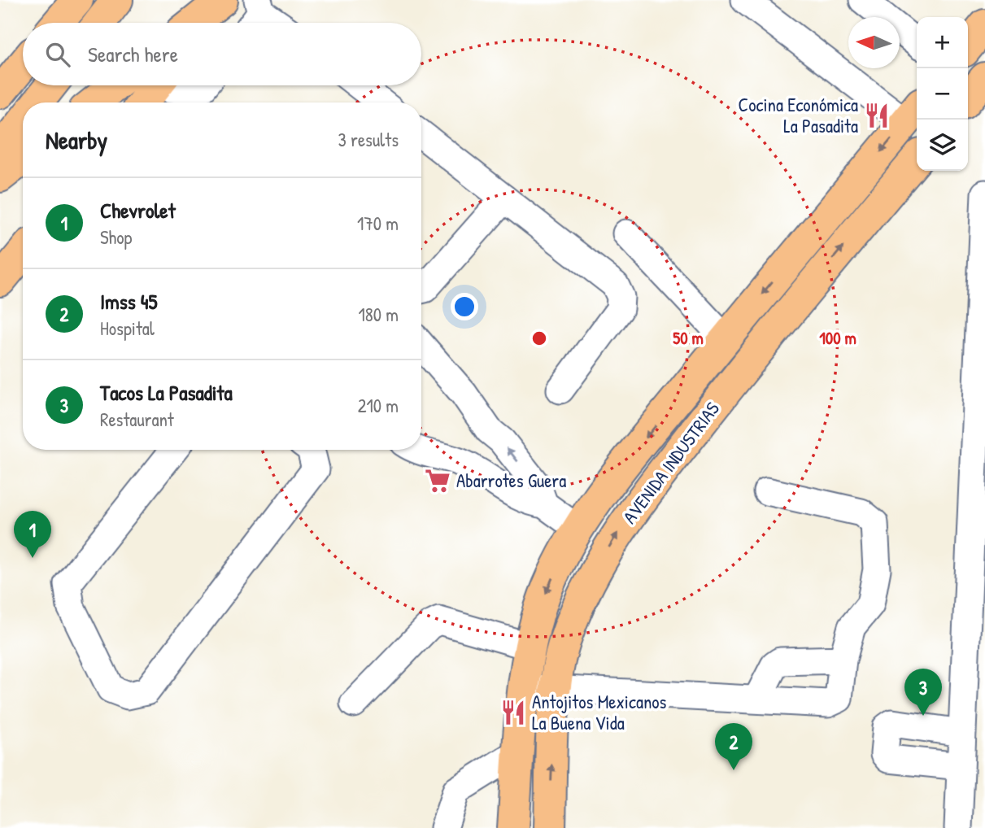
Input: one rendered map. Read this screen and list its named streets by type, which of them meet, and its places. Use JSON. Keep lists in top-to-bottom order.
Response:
{
  "streets": {
    "main road": ["AVENIDA INDUSTRIAS"]
  },
  "places": {
    "restaurant": ["Cocina Económica La Pasadita", "Antojitos Mexicanos La Buena Vida"],
    "supermarket": ["Abarrotes Guera"]
  },
  "north": "left",
  "page": {
    "map_buttons": ["+", "−"],
    "search": "Search here",
    "heading": ["Nearby", "3 results"],
    "list": [
      {
        "mark": "1",
        "name": "Chevrolet",
        "note": "Shop",
        "value": "170 m"
      },
      {
        "mark": "2",
        "name": "Imss 45",
        "note": "Hospital",
        "value": "180 m"
      },
      {
        "mark": "3",
        "name": "Tacos La Pasadita",
        "note": "Restaurant",
        "value": "210 m"
      }
    ],
    "pins": ["1", "3", "2"]
  },
  "rings": ["50 m", "100 m"]
}
